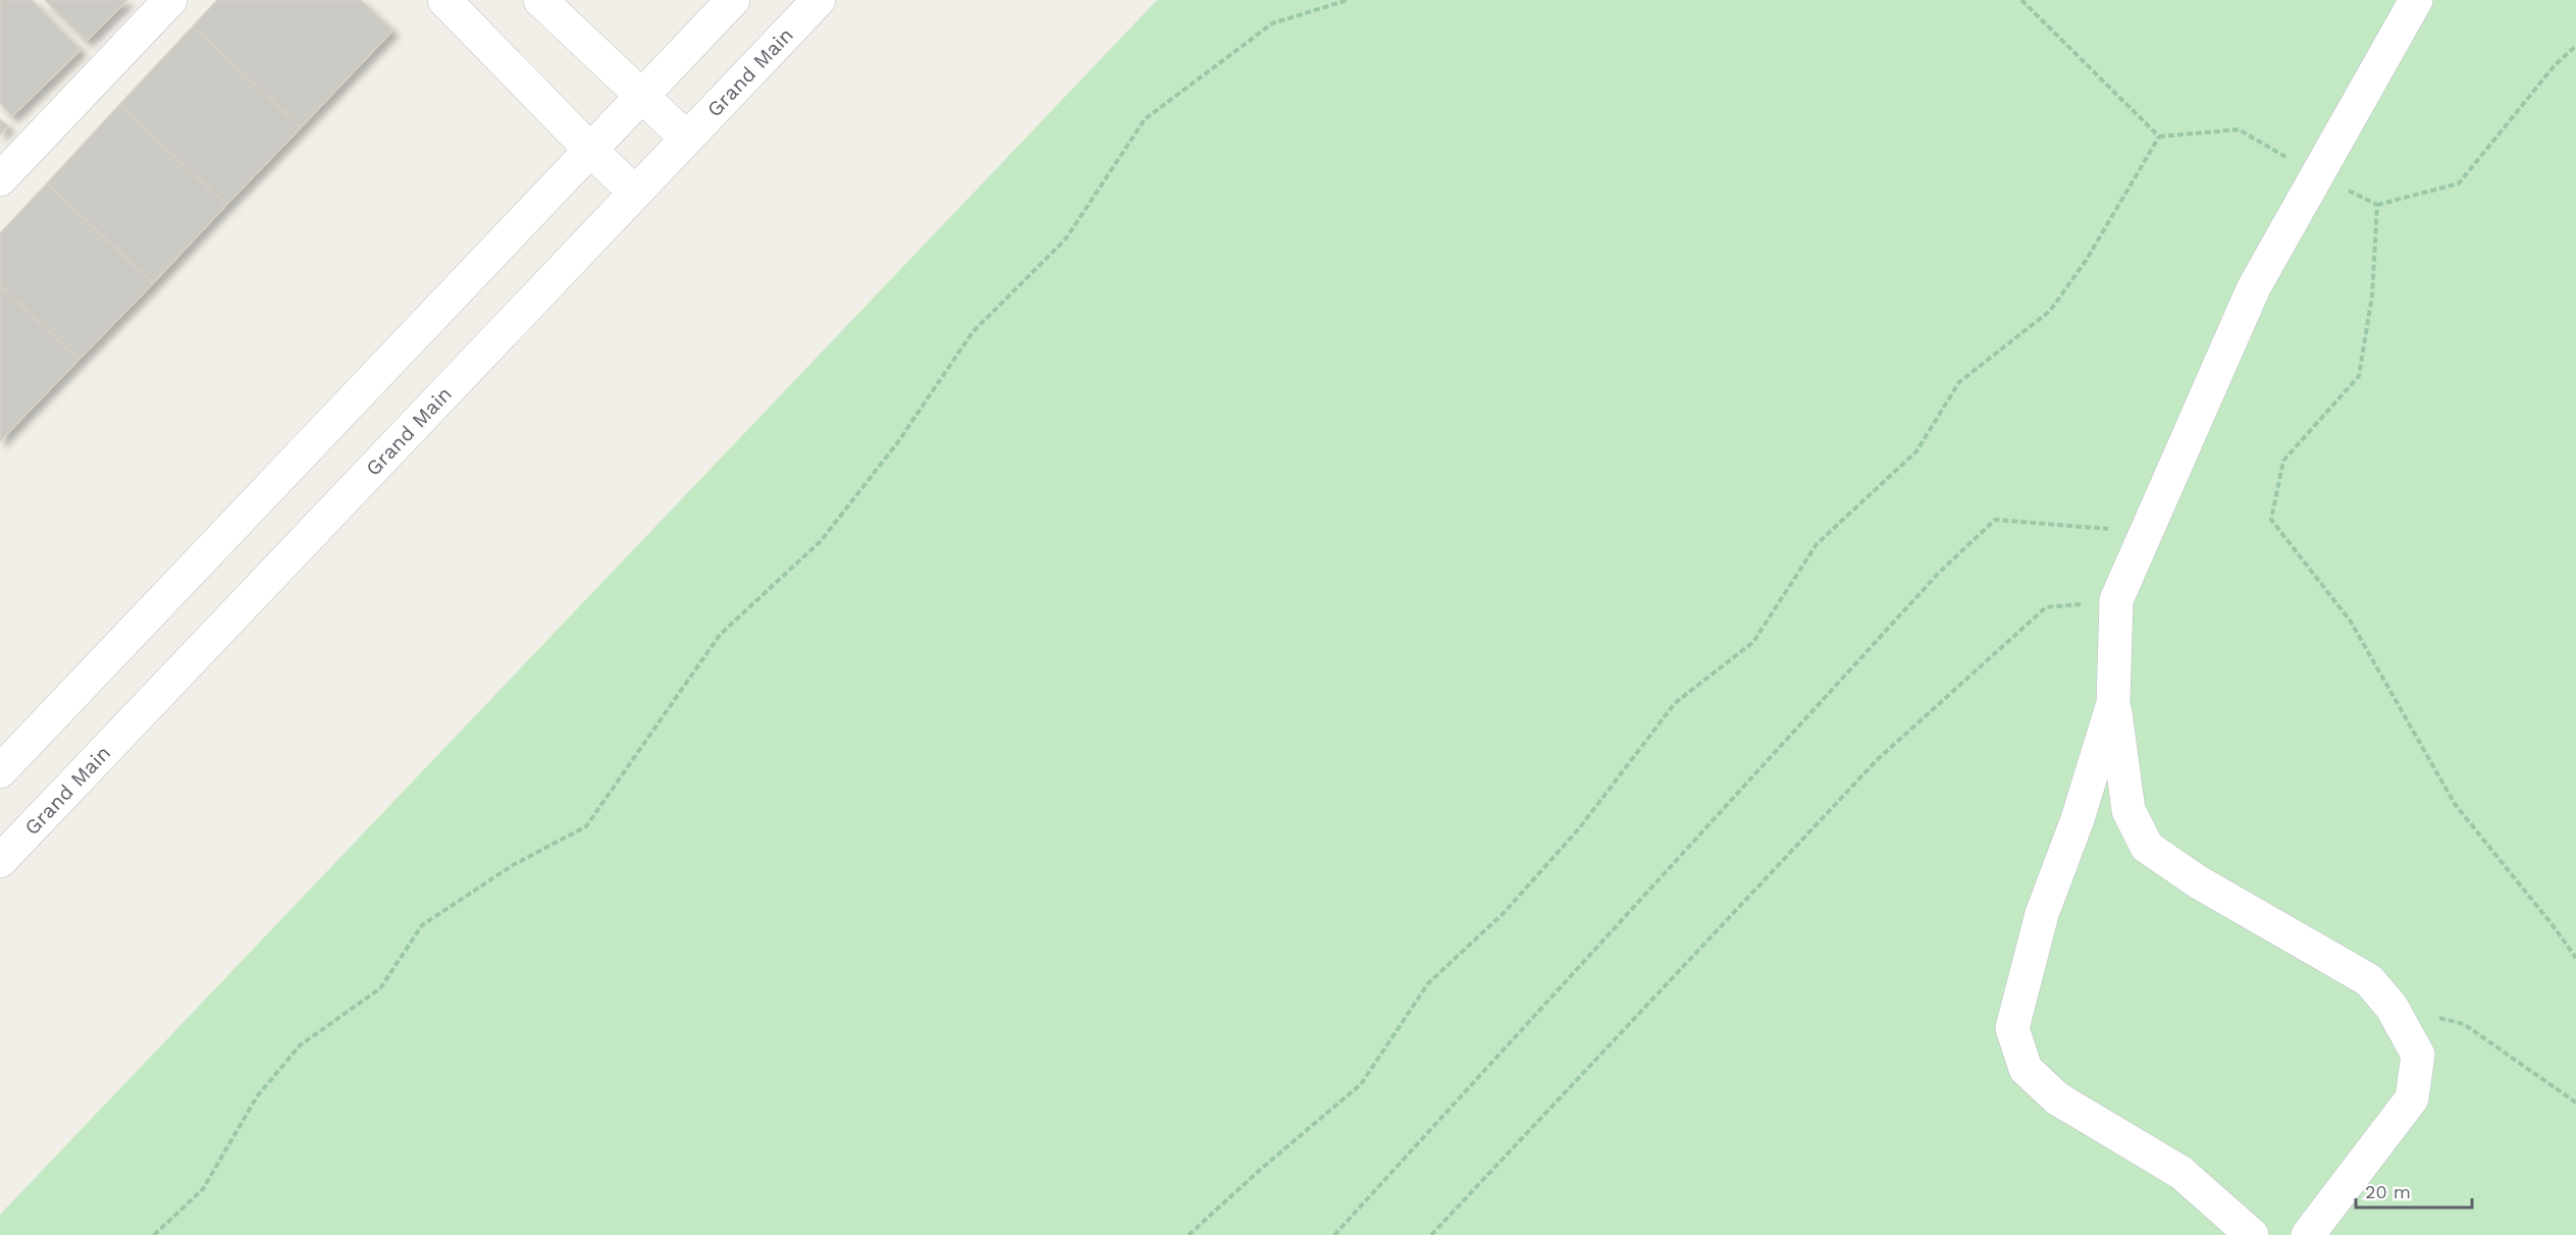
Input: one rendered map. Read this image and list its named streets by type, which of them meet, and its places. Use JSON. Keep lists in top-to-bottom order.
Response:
{
  "streets": {
    "street": ["Grand Main"]
  },
  "scale_bar": "20 m"
}
